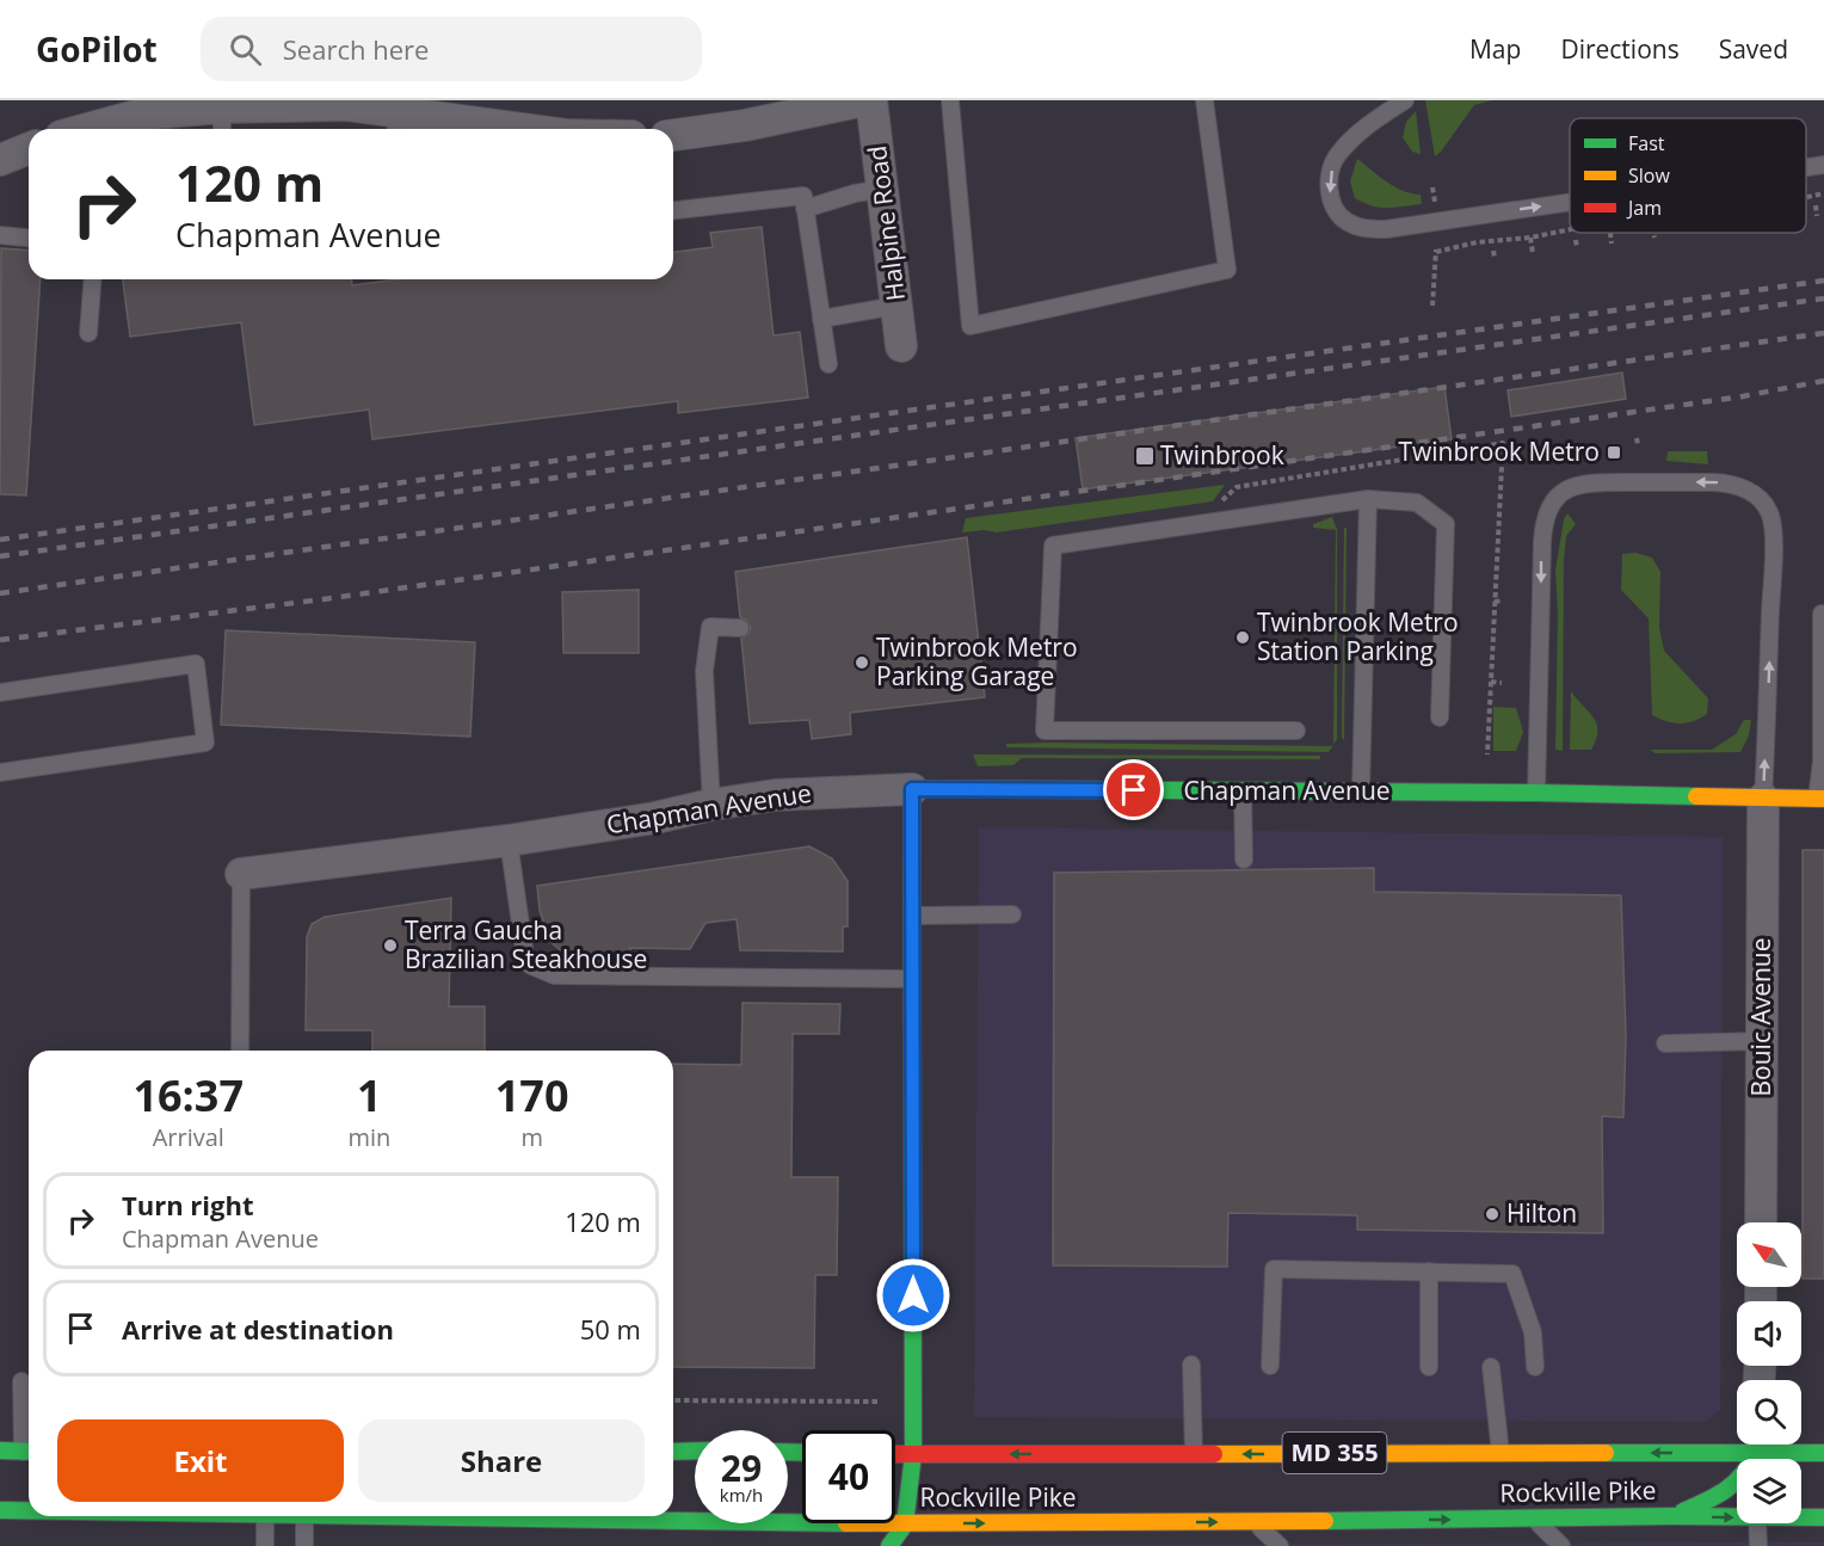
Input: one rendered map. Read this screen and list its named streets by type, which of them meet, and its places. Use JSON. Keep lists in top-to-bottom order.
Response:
{
  "streets": {
    "main road": ["Chapman Avenue", "MD 355", "Rockville Pike"],
    "street": ["Halpine Road", "Bouic Avenue"]
  },
  "crossings": [
    ["Chapman Avenue", "Bouic Avenue"]
  ],
  "places": {
    "transit": ["Twinbrook Metro", "Twinbrook"],
    "other": [
      "Twinbrook Metro Station Parking",
      "Twinbrook Metro Parking Garage",
      "Terra Gaucha Brazilian Steakhouse",
      "Hilton"
    ]
  },
  "legend": ["Fast", "Slow", "Jam"],
  "north": "top left",
  "page": {
    "header": "GoPilot",
    "search": "Search here",
    "nav": ["Map", "Directions", "Saved"],
    "turn": ["120 m", "Chapman Avenue"],
    "eta": [
      "16:37",
      "Arrival",
      "1",
      "min",
      "170",
      "m"
    ],
    "list": [
      {
        "name": "Turn right",
        "note": "Chapman Avenue",
        "value": "120 m"
      },
      {
        "name": "Arrive at destination",
        "value": "50 m"
      }
    ],
    "buttons": ["Exit", "Share"],
    "speed": "29 km/h",
    "limit": "40"
  }
}
